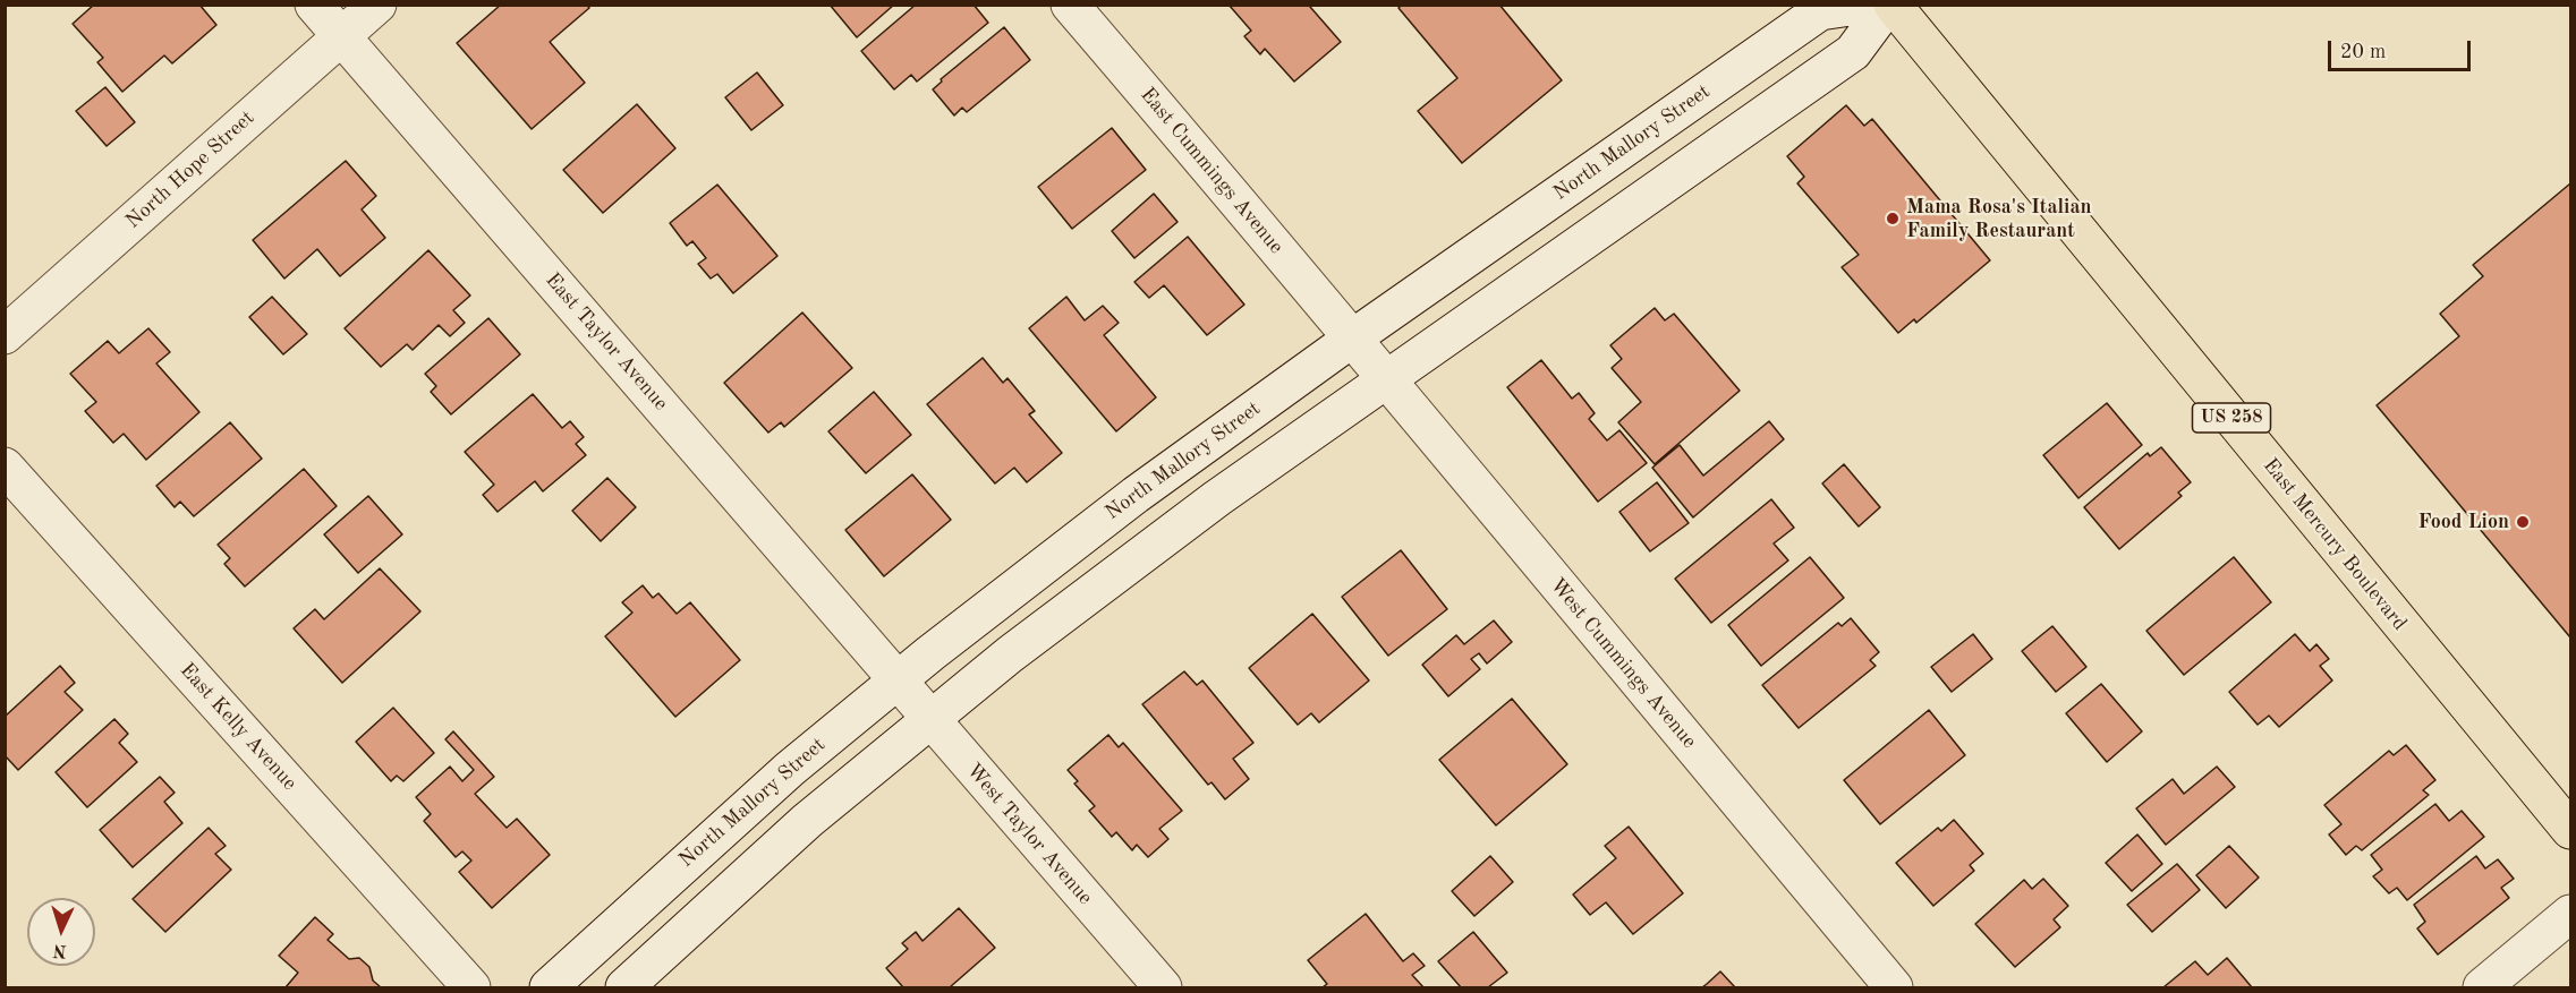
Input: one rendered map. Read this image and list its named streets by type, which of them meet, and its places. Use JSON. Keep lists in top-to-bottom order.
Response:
{
  "streets": {
    "main road": ["US 258", "East Mercury Boulevard"],
    "street": [
      "North Mallory Street",
      "North Hope Street",
      "East Cummings Avenue",
      "East Taylor Avenue",
      "West Cummings Avenue",
      "East Kelly Avenue",
      "West Taylor Avenue"
    ]
  },
  "crossings": [
    ["North Mallory Street", "East Cummings Avenue"],
    ["North Mallory Street", "East Taylor Avenue"],
    ["North Mallory Street", "West Cummings Avenue"],
    ["North Mallory Street", "West Taylor Avenue"],
    ["North Hope Street", "East Taylor Avenue"],
    ["East Cummings Avenue", "West Cummings Avenue"],
    ["East Taylor Avenue", "West Taylor Avenue"]
  ],
  "places": ["Mama Rosa's Italian Family Restaurant", "Food Lion"],
  "scale_bar": "20 m",
  "north": "bottom"
}
